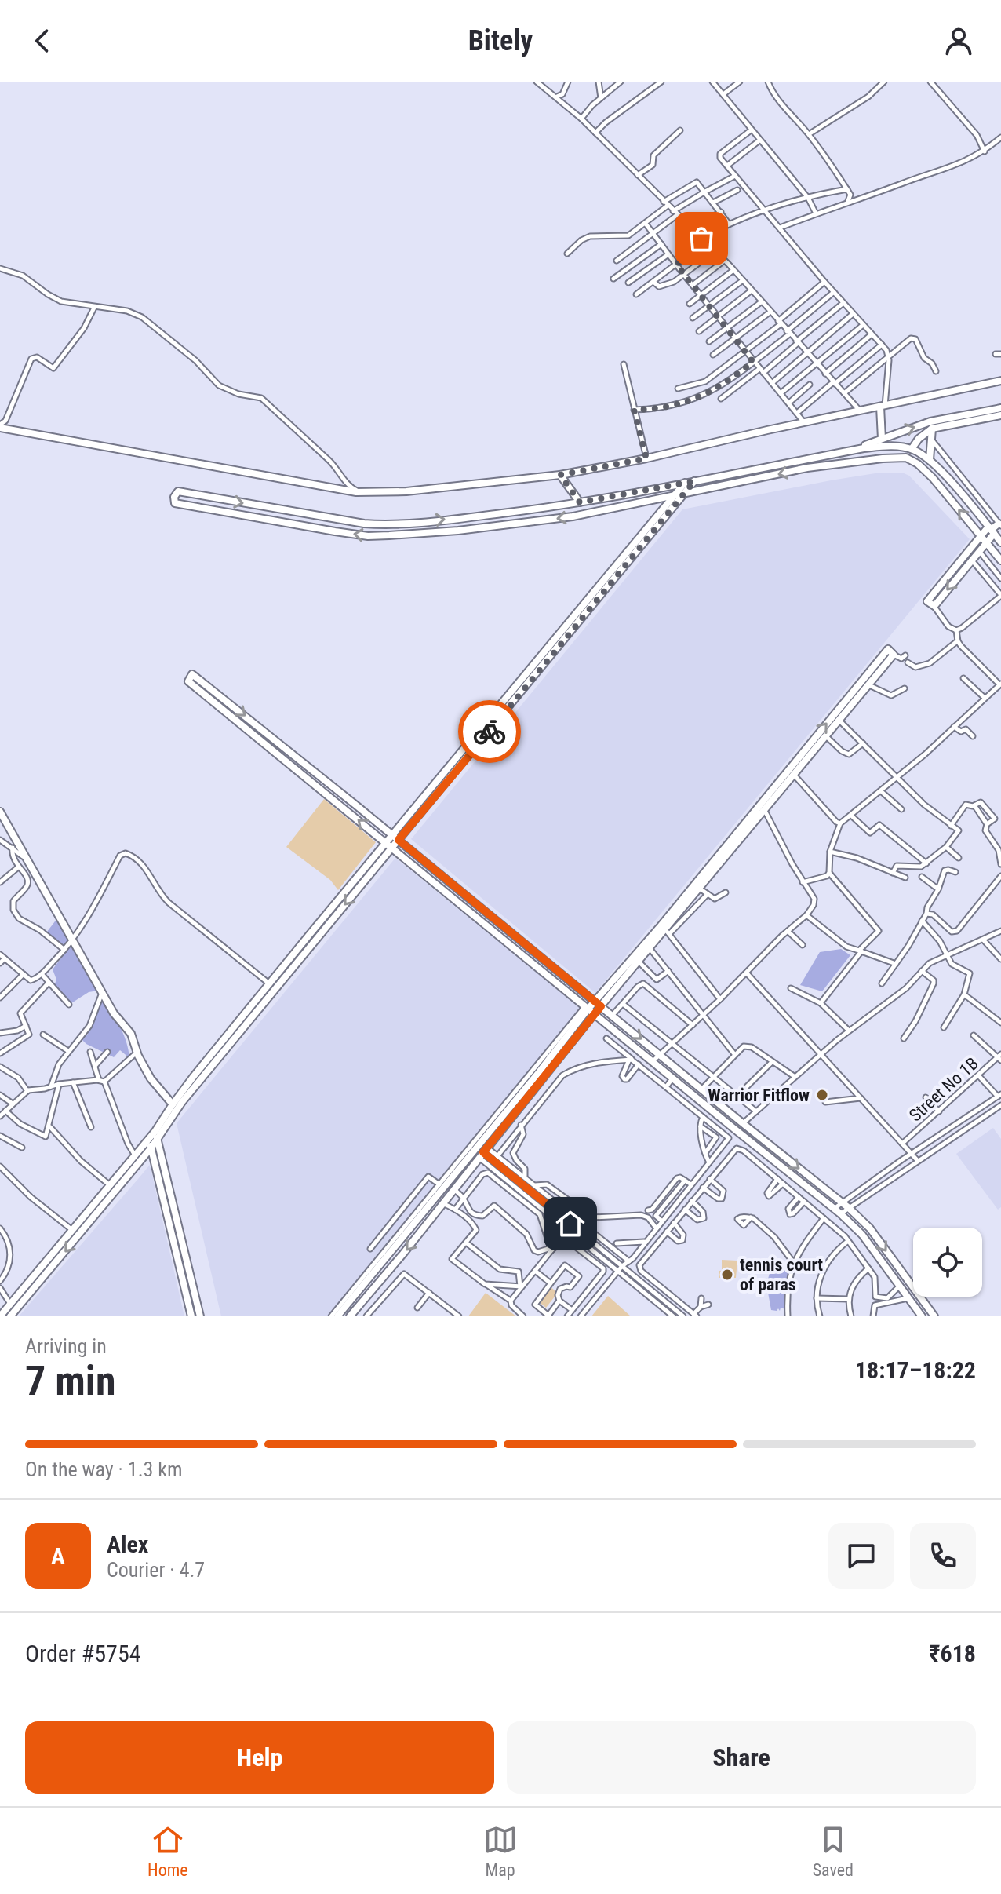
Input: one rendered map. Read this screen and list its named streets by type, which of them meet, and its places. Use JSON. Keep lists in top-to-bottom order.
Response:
{
  "streets": {
    "street": ["Street No 1B"]
  },
  "places": ["Warrior Fitflow", "tennis court of paras"],
  "page": {
    "header": "Bitely",
    "heading": ["7 min", "Arriving in", "18:17–18:22"],
    "panel": [
      "Alex",
      "Courier · 4.7",
      "Order #5754",
      "₹618"
    ],
    "bar": "On the way · 1.3 km",
    "round": "A",
    "buttons": ["Help", "Share"],
    "tabs": ["Home", "Map", "Saved"]
  }
}
